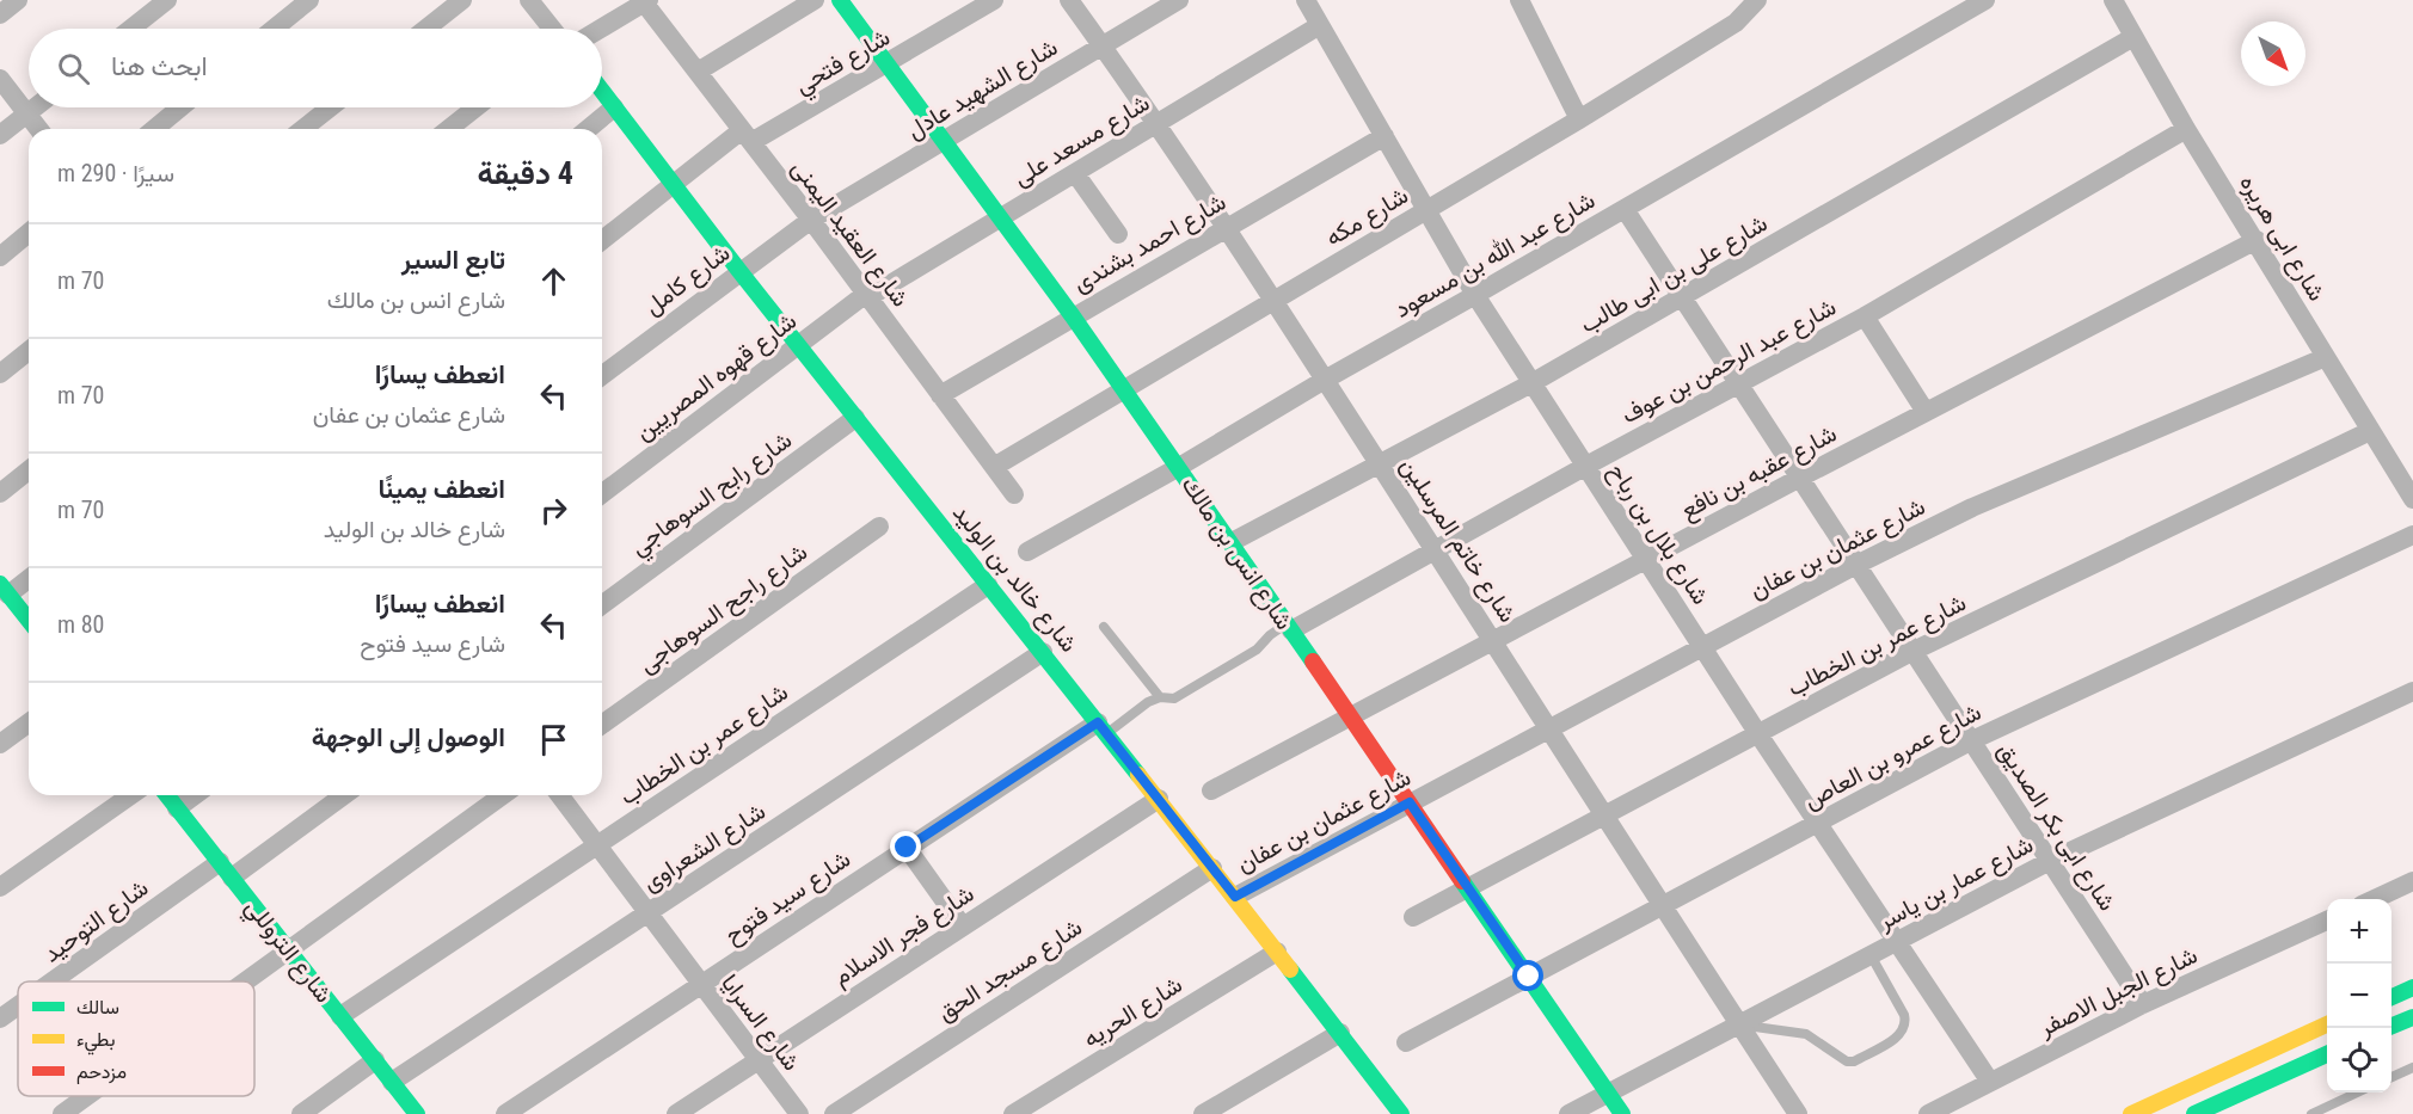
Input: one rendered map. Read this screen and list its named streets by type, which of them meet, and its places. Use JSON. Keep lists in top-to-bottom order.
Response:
{
  "streets": {
    "street": [
      "شارع فتحي",
      "شارع الشهيد عادل",
      "شارع مسعد على",
      "شارع مكه",
      "شارع العقيد اليمنى",
      "شارع ابى هريره",
      "شارع احمد بشندى",
      "شارع عبد الله بن مسعود",
      "شارع على بن ابى طالب",
      "شارع كامل",
      "شارع عبد الرحمن بن عوف",
      "شارع قهوه المصريين",
      "شارع عقبه بن نافع",
      "شارع رابح السوهاجي",
      "شارع بلال بن رباح",
      "شارع خاتم المرسلين",
      "شارع عثمان بن عفان",
      "شارع انس بن مالك",
      "شارع خالد بن الوليد",
      "شارع راجح السوهاجى",
      "شارع عمر بن الخطاب",
      "شارع عمرو بن العاص",
      "شارع ابى بكر الصديق",
      "شارع الشعراوى",
      "شارع عمار بن ياسر",
      "شارع سيد فتوح",
      "شارع التوحيد",
      "شارع فجر الاسلام",
      "شارع التروللي",
      "شارع مسجد الحق",
      "شارع الجبل الاصفر",
      "شارع الحريه",
      "شارع السرايا"
    ]
  },
  "crossings": [
    ["شارع فتحي", "شارع العقيد اليمنى"],
    ["شارع فتحي", "شارع انس بن مالك"],
    ["شارع فتحي", "شارع خالد بن الوليد"],
    ["شارع الشهيد عادل", "شارع العقيد اليمنى"],
    ["شارع الشهيد عادل", "شارع كامل"],
    ["شارع الشهيد عادل", "شارع خاتم المرسلين"],
    ["شارع الشهيد عادل", "شارع انس بن مالك"],
    ["شارع مسعد على", "شارع العقيد اليمنى"],
    ["شارع مسعد على", "شارع قهوه المصريين"],
    ["شارع مسعد على", "شارع بلال بن رباح"],
    ["شارع مسعد على", "شارع خاتم المرسلين"],
    ["شارع مسعد على", "شارع انس بن مالك"],
    ["شارع مكه", "شارع العقيد اليمنى"],
    ["شارع مكه", "شارع بلال بن رباح"],
    ["شارع مكه", "شارع خاتم المرسلين"],
    ["شارع مكه", "شارع انس بن مالك"],
    ["شارع العقيد اليمنى", "شارع احمد بشندى"],
    ["شارع العقيد اليمنى", "شارع كامل"],
    ["شارع العقيد اليمنى", "شارع قهوه المصريين"],
    ["شارع ابى هريره", "شارع على بن ابى طالب"],
    ["شارع ابى هريره", "شارع عبد الرحمن بن عوف"],
    ["شارع ابى هريره", "شارع عقبه بن نافع"],
    ["شارع ابى هريره", "شارع عثمان بن عفان"],
    ["شارع ابى هريره", "شارع عمر بن الخطاب"],
    ["شارع احمد بشندى", "شارع بلال بن رباح"],
    ["شارع احمد بشندى", "شارع خاتم المرسلين"],
    ["شارع احمد بشندى", "شارع انس بن مالك"],
    ["شارع عبد الله بن مسعود", "شارع بلال بن رباح"],
    ["شارع عبد الله بن مسعود", "شارع خاتم المرسلين"],
    ["شارع عبد الله بن مسعود", "شارع انس بن مالك"],
    ["شارع عبد الله بن مسعود", "شارع ابى بكر الصديق"],
    ["شارع على بن ابى طالب", "شارع بلال بن رباح"],
    ["شارع على بن ابى طالب", "شارع خاتم المرسلين"],
    ["شارع على بن ابى طالب", "شارع انس بن مالك"],
    ["شارع على بن ابى طالب", "شارع ابى بكر الصديق"],
    ["شارع كامل", "شارع خالد بن الوليد"],
    ["شارع عبد الرحمن بن عوف", "شارع بلال بن رباح"],
    ["شارع عبد الرحمن بن عوف", "شارع خاتم المرسلين"],
    ["شارع عبد الرحمن بن عوف", "شارع انس بن مالك"],
    ["شارع عبد الرحمن بن عوف", "شارع ابى بكر الصديق"],
    ["شارع قهوه المصريين", "شارع خالد بن الوليد"],
    ["شارع عقبه بن نافع", "شارع بلال بن رباح"],
    ["شارع عقبه بن نافع", "شارع خاتم المرسلين"],
    ["شارع عقبه بن نافع", "شارع انس بن مالك"],
    ["شارع عقبه بن نافع", "شارع ابى بكر الصديق"],
    ["شارع رابح السوهاجي", "شارع خالد بن الوليد"],
    ["شارع بلال بن رباح", "شارع عثمان بن عفان"],
    ["شارع بلال بن رباح", "شارع عمر بن الخطاب"],
    ["شارع بلال بن رباح", "شارع عمرو بن العاص"],
    ["شارع بلال بن رباح", "شارع عمار بن ياسر"],
    ["شارع بلال بن رباح", "شارع الجبل الاصفر"],
    ["شارع خاتم المرسلين", "شارع عثمان بن عفان"],
    ["شارع خاتم المرسلين", "شارع عمر بن الخطاب"],
    ["شارع خاتم المرسلين", "شارع عمرو بن العاص"],
    ["شارع خاتم المرسلين", "شارع عمار بن ياسر"],
    ["شارع عثمان بن عفان", "شارع انس بن مالك"],
    ["شارع عثمان بن عفان", "شارع خالد بن الوليد"],
    ["شارع عثمان بن عفان", "شارع ابى بكر الصديق"],
    ["شارع انس بن مالك", "شارع عمر بن الخطاب"],
    ["شارع انس بن مالك", "شارع عمرو بن العاص"],
    ["شارع انس بن مالك", "شارع عمار بن ياسر"],
    ["شارع خالد بن الوليد", "شارع عمر بن الخطاب"],
    ["شارع خالد بن الوليد", "شارع الشعراوى"],
    ["شارع خالد بن الوليد", "شارع سيد فتوح"],
    ["شارع خالد بن الوليد", "شارع فجر الاسلام"],
    ["شارع خالد بن الوليد", "شارع مسجد الحق"],
    ["شارع خالد بن الوليد", "شارع الحريه"],
    ["شارع عمر بن الخطاب", "شارع ابى بكر الصديق"],
    ["شارع عمر بن الخطاب", "شارع التروللي"],
    ["شارع عمر بن الخطاب", "شارع السرايا"],
    ["شارع عمرو بن العاص", "شارع ابى بكر الصديق"],
    ["شارع ابى بكر الصديق", "شارع عمار بن ياسر"],
    ["شارع ابى بكر الصديق", "شارع الجبل الاصفر"],
    ["شارع الشعراوى", "شارع التروللي"],
    ["شارع الشعراوى", "شارع السرايا"],
    ["شارع سيد فتوح", "شارع السرايا"],
    ["شارع التوحيد", "شارع التروللي"],
    ["شارع فجر الاسلام", "شارع السرايا"]
  ],
  "legend": ["سالك", "بطيء", "مزدحم"],
  "north": "bottom right",
  "page": {
    "search": "ابحث هنا",
    "heading": ["4 دقيقة", "سيرًا · 290 m"],
    "list": [
      ["تابع السير", "شارع انس بن مالك", "70 m"],
      ["انعطف يسارًا", "شارع عثمان بن عفان", "70 m"],
      ["انعطف يمينًا", "شارع خالد بن الوليد", "70 m"],
      ["انعطف يسارًا", "شارع سيد فتوح", "80 m"],
      "الوصول إلى الوجهة"
    ],
    "map_buttons": ["+", "−"]
  }
}
